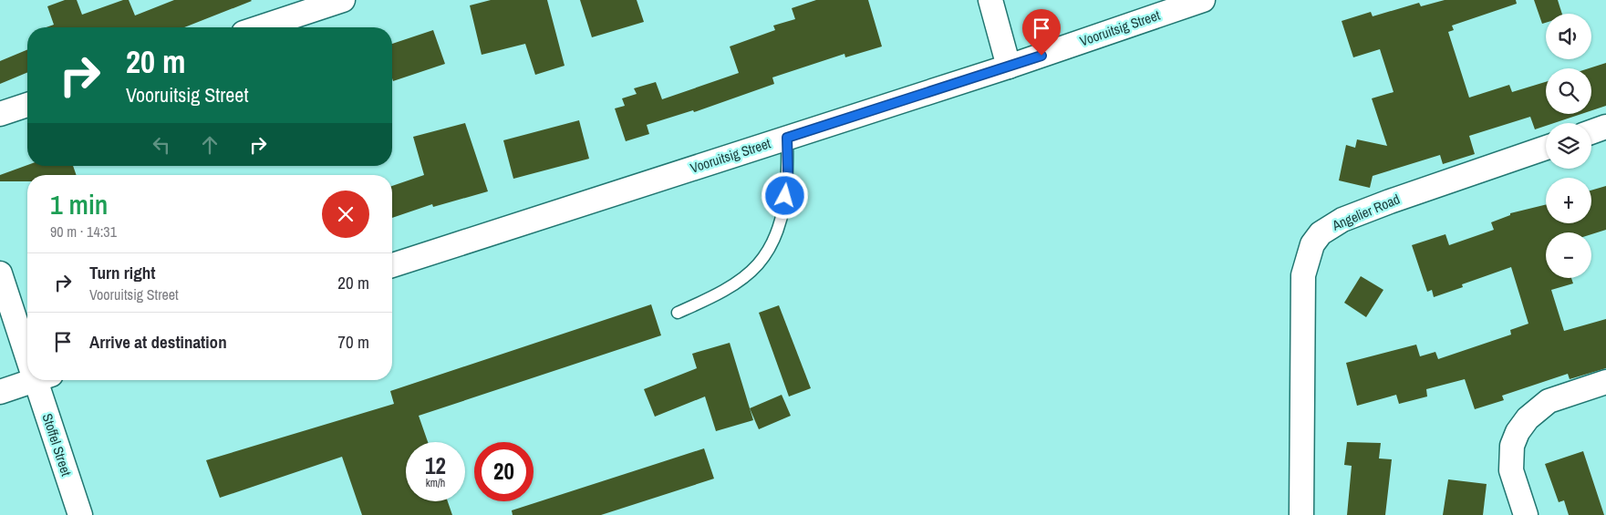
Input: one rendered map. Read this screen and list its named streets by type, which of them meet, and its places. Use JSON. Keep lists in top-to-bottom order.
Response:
{
  "streets": {
    "street": ["Vooruitsig Street", "Angelier Road", "Stoffel Street"]
  },
  "page": {
    "map_buttons": ["+", "−"],
    "turn": ["20 m", "Vooruitsig Street"],
    "heading": ["1 min", "90 m · 14:31"],
    "list": [
      {
        "name": "Turn right",
        "note": "Vooruitsig Street",
        "value": "20 m"
      },
      {
        "name": "Arrive at destination",
        "value": "70 m"
      }
    ],
    "speed": "12 km/h",
    "limit": "20"
  }
}
